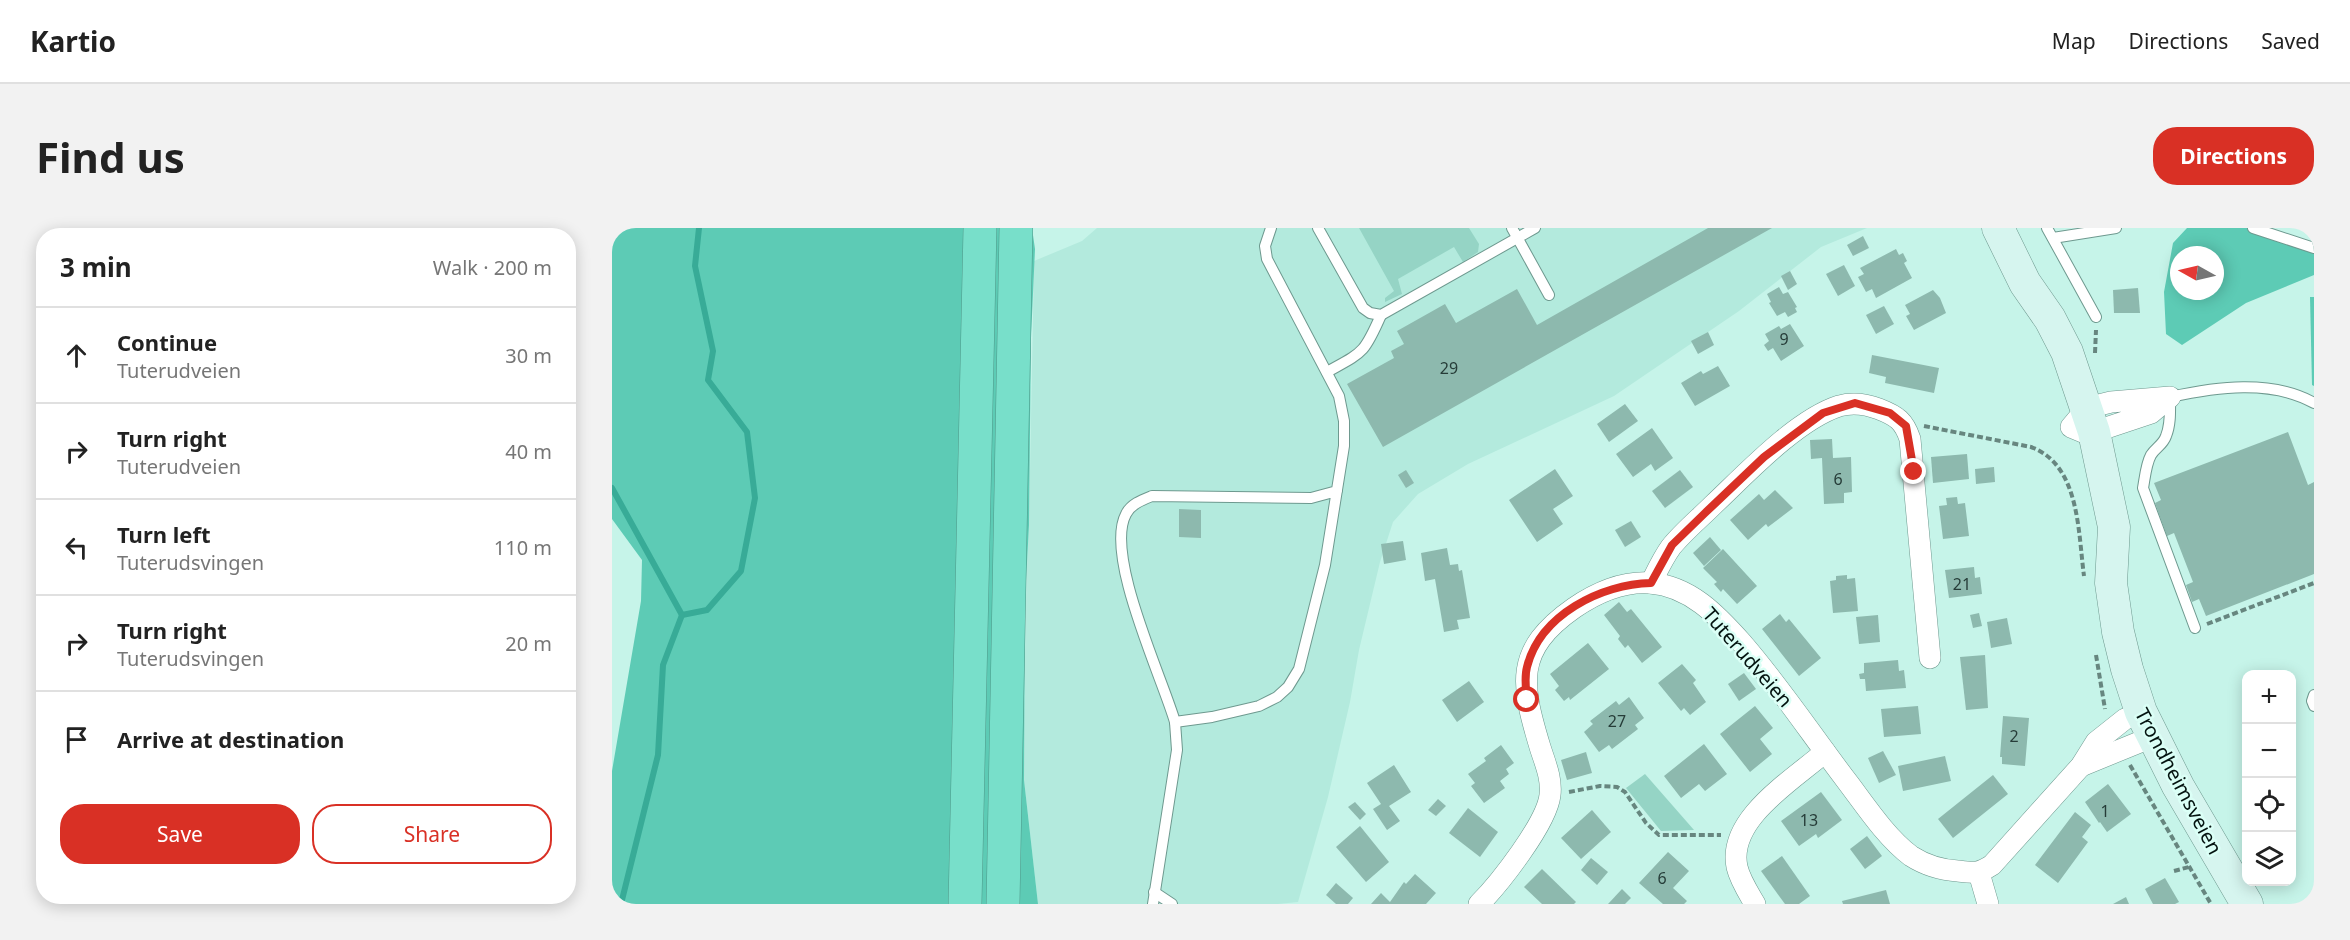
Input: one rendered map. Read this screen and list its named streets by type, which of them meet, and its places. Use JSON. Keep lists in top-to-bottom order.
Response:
{
  "streets": {
    "main road": ["Trondheimsveien"],
    "street": ["Tuterudveien"]
  },
  "house_numbers": [
    "9",
    "29",
    "6",
    "21",
    "27",
    "2",
    "1",
    "13",
    "6"
  ],
  "north": "left",
  "page": {
    "header": "Kartio",
    "nav": ["Map", "Directions", "Saved"],
    "buttons": [
      "Directions",
      ["Save", "Share"]
    ],
    "title": "Find us",
    "heading": ["3 min", "Walk · 200 m"],
    "list": [
      ["Continue", "Tuterudveien", "30 m"],
      ["Turn right", "Tuterudveien", "40 m"],
      ["Turn left", "Tuterudsvingen", "110 m"],
      ["Turn right", "Tuterudsvingen", "20 m"],
      "Arrive at destination"
    ],
    "map_buttons": ["+", "−"]
  }
}
